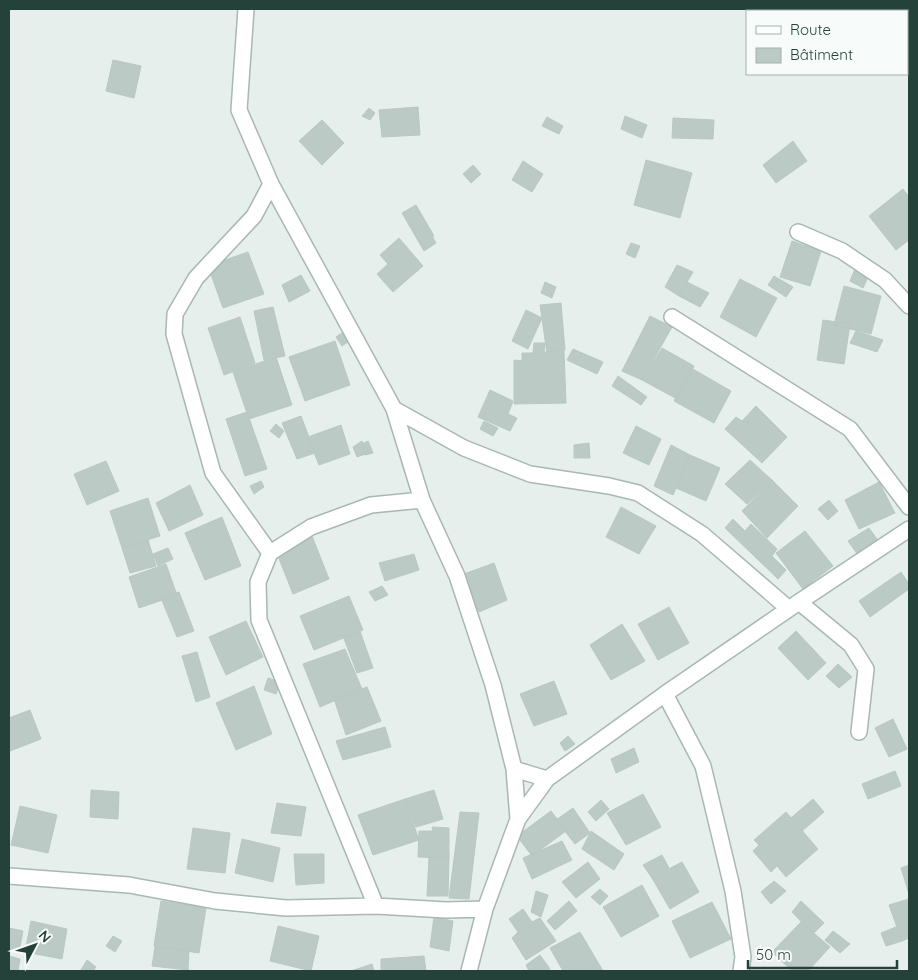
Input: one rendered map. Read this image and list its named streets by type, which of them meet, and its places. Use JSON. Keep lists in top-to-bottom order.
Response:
{
  "legend": ["Route", "Bâtiment"],
  "scale_bar": "50 m",
  "north": "top right"
}
